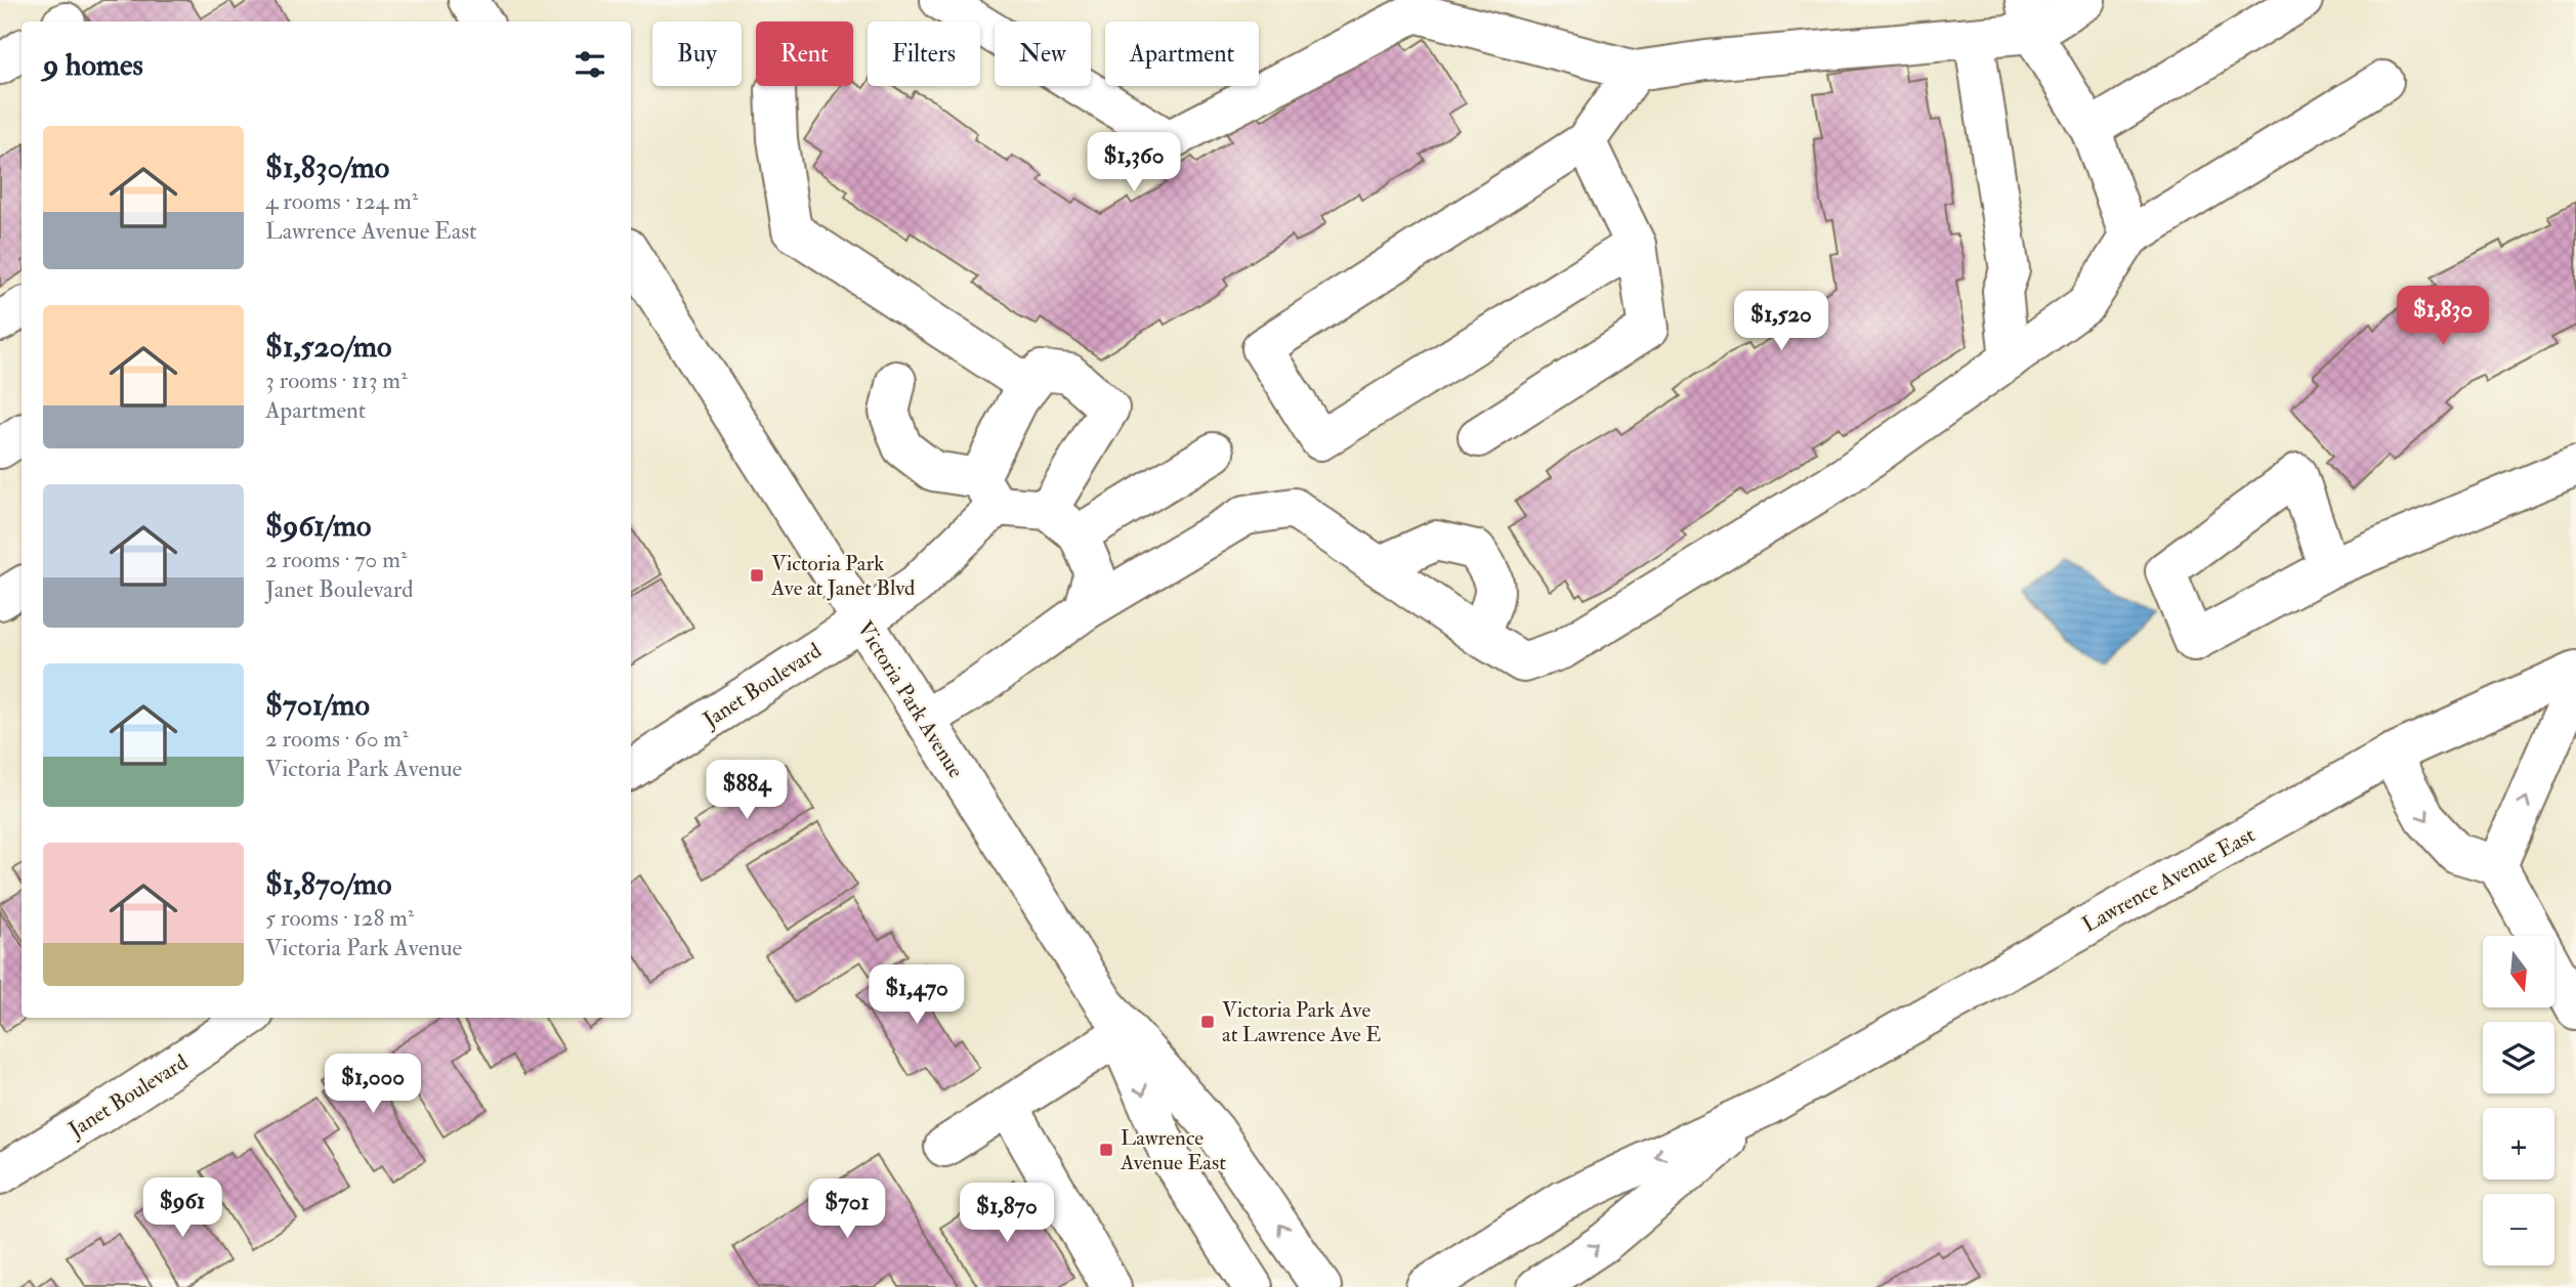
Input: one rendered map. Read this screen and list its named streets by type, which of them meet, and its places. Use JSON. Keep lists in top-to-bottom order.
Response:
{
  "streets": {
    "main road": ["Janet Boulevard", "Victoria Park Avenue", "Lawrence Avenue East"]
  },
  "crossings": [
    ["Janet Boulevard", "Victoria Park Avenue"]
  ],
  "places": {
    "transit": ["Victoria Park Ave at Janet Blvd", "Victoria Park Ave at Lawrence Ave E", "Lawrence Avenue East"]
  },
  "north": "bottom",
  "page": {
    "chip": [
      "Buy",
      "Rent",
      "Filters",
      "New",
      "Apartment"
    ],
    "heading": "9 homes",
    "list": [
      {
        "name": "$1,830/mo",
        "note": "4 rooms · 124 m² · Lawrence Avenue East"
      },
      {
        "name": "$1,520/mo",
        "note": "3 rooms · 113 m² · Apartment"
      },
      {
        "name": "$961/mo",
        "note": "2 rooms · 70 m² · Janet Boulevard"
      },
      {
        "name": "$701/mo",
        "note": "2 rooms · 60 m² · Victoria Park Avenue"
      },
      {
        "name": "$1,870/mo",
        "note": "5 rooms · 128 m² · Victoria Park Avenue"
      }
    ],
    "price": [
      "$1,360",
      "$1,830",
      "$1,520",
      "$884",
      "$1,470",
      "$1,000",
      "$961",
      "$701",
      "$1,870"
    ],
    "map_buttons": ["+", "−"]
  }
}
